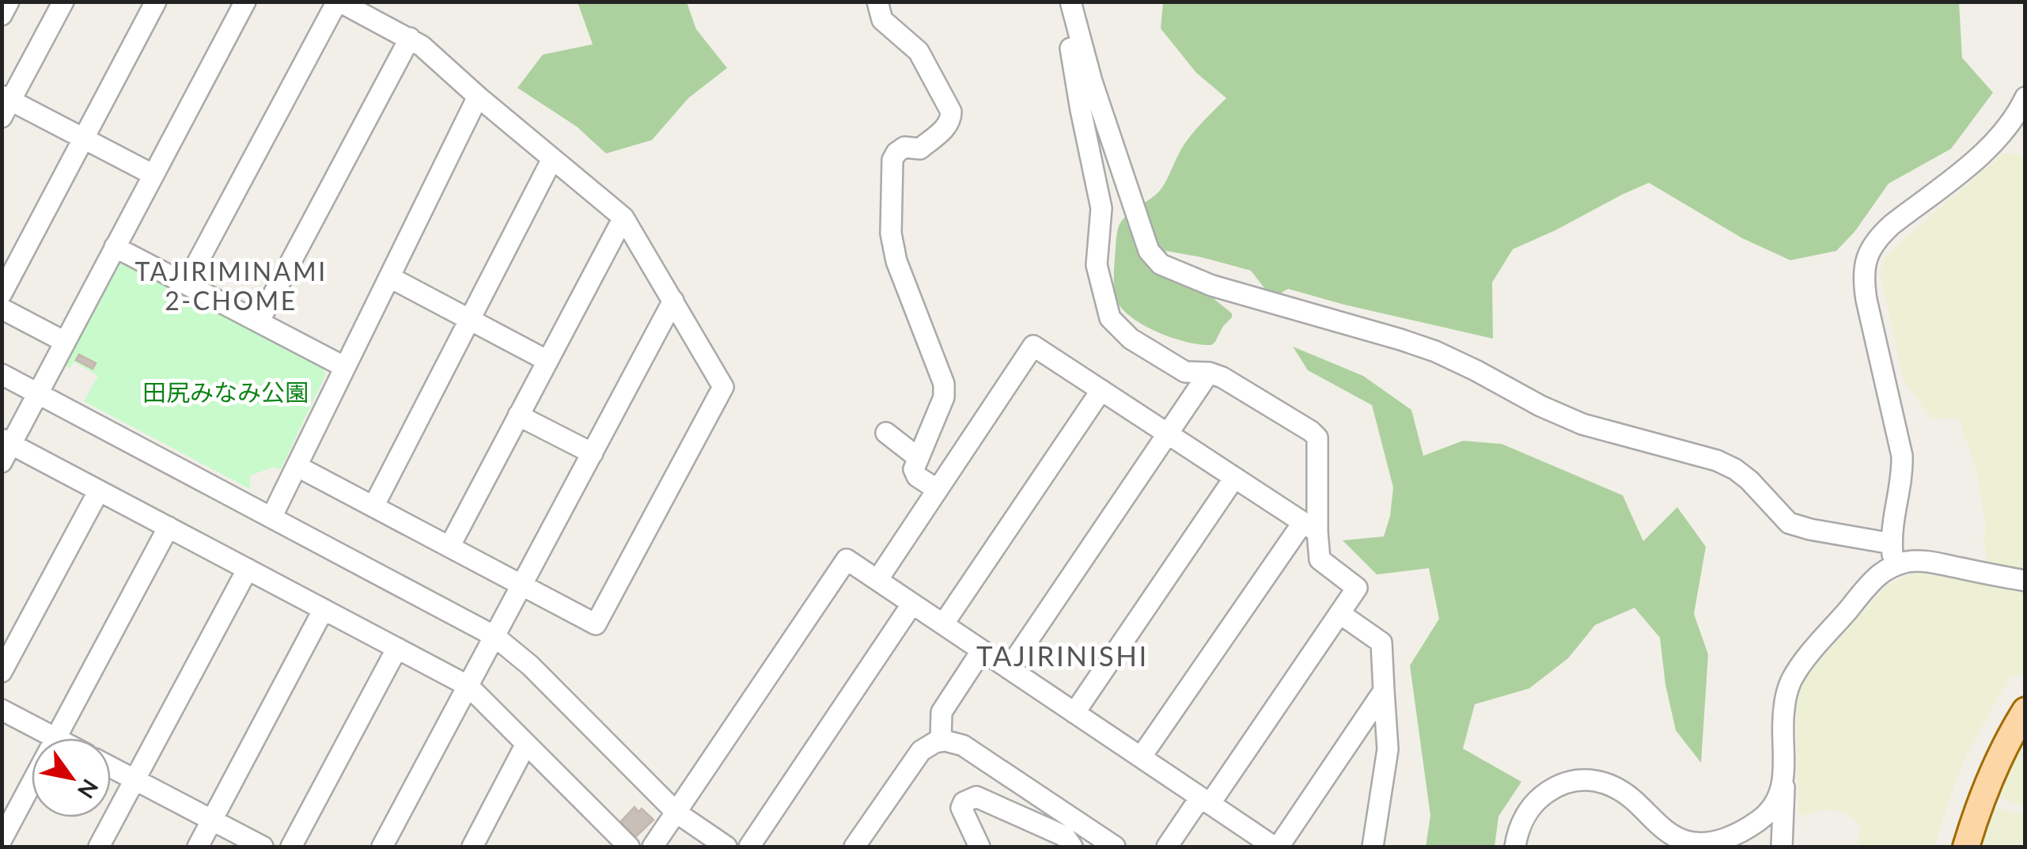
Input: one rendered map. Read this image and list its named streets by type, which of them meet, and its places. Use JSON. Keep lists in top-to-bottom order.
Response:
{
  "districts": ["TAJIRIMINAMI 2-CHOME", "TAJIRINISHI"],
  "parks": ["田尻みなみ公園"],
  "north": "bottom right"
}
